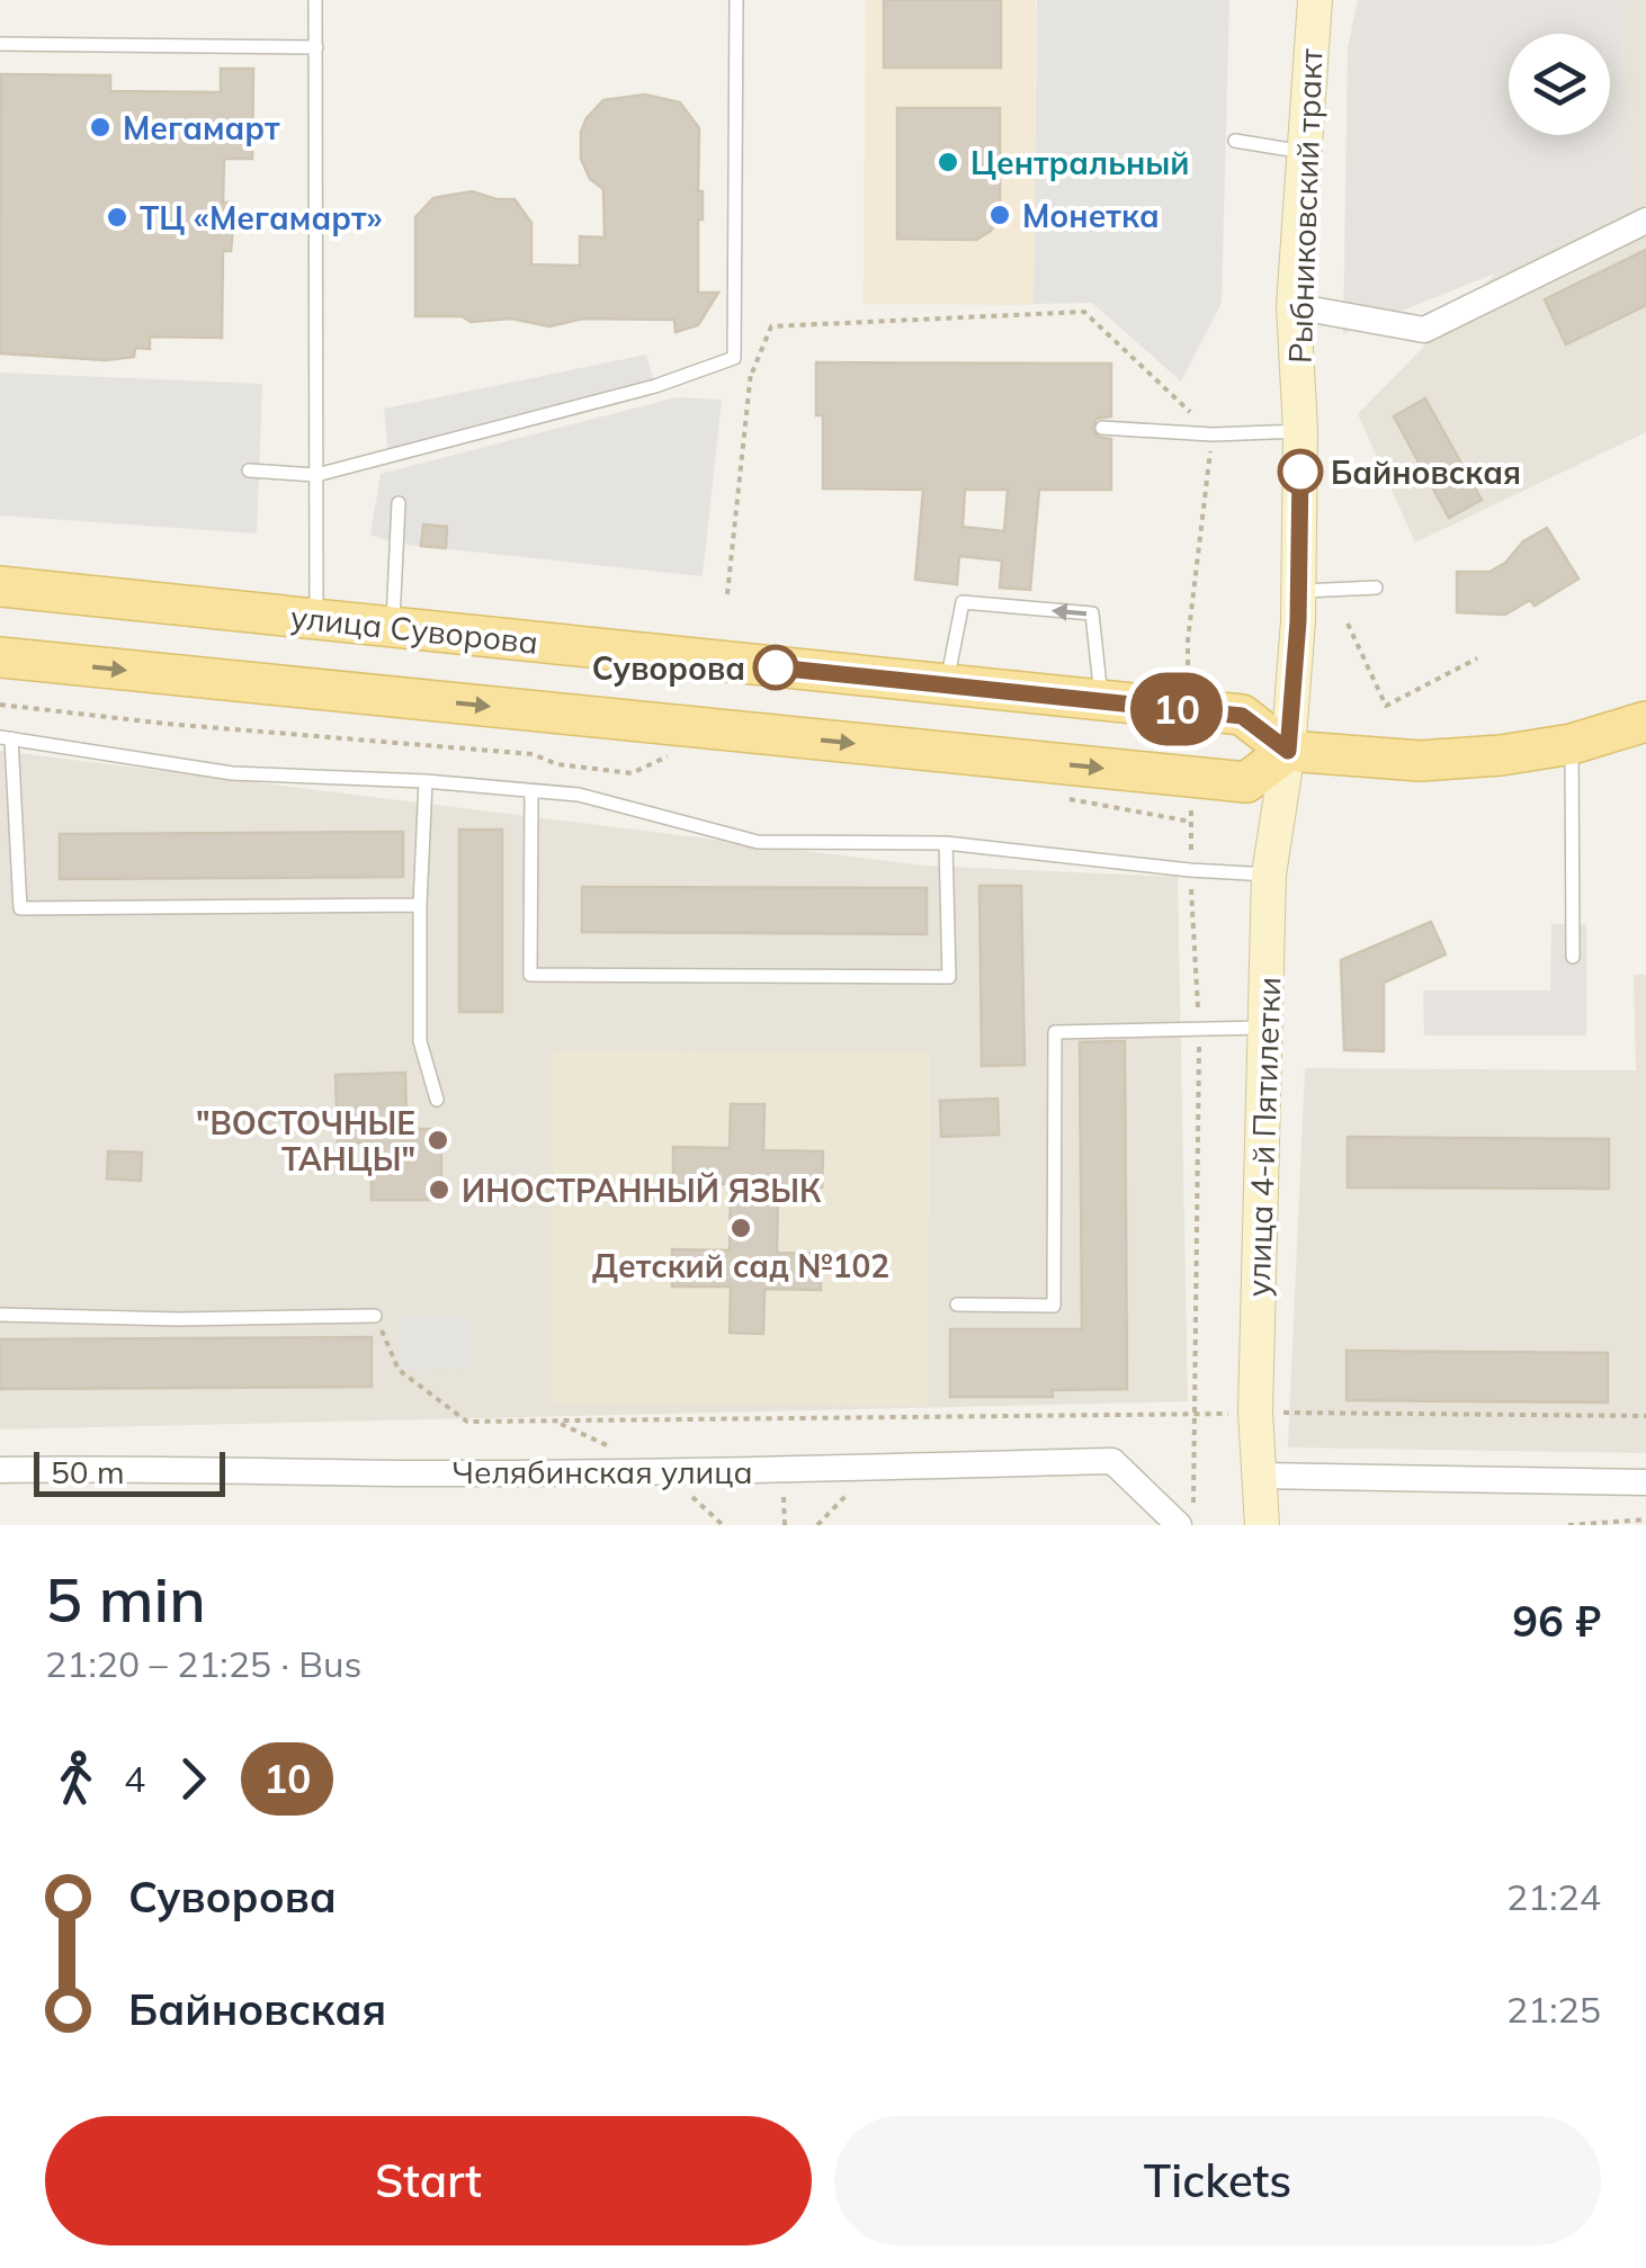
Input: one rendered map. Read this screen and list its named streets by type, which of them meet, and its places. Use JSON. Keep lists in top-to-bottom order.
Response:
{
  "streets": {
    "main road": ["улица Суворова"],
    "street": ["Рыбниковский тракт", "улица 4-й Пятилетки", "Челябинская улица"]
  },
  "crossings": [
    ["Рыбниковский тракт", "улица Суворова"],
    ["Рыбниковский тракт", "улица 4-й Пятилетки"],
    ["улица Суворова", "улица 4-й Пятилетки"]
  ],
  "places": [
    "Мегамарт",
    "Центральный",
    "Монетка",
    "ТЦ «Мегамарт»",
    "Байновская",
    "Суворова",
    "\"ВОСТОЧНЫЕ ТАНЦЫ\"",
    "ИНОСТРАННЫЙ ЯЗЫК",
    "Детский сад №102"
  ],
  "lines": ["bus line 10"],
  "scale_bar": "50 m",
  "page": {
    "on_map": "10",
    "scale": "50 m",
    "heading": ["5 min", "21:20 – 21:25 · Bus", "96 ₽"],
    "legs": ["4", "10"],
    "list": [
      {
        "name": "Суворова",
        "value": "21:24"
      },
      {
        "name": "Байновская",
        "value": "21:25"
      }
    ],
    "buttons": ["Start", "Tickets"]
  }
}
